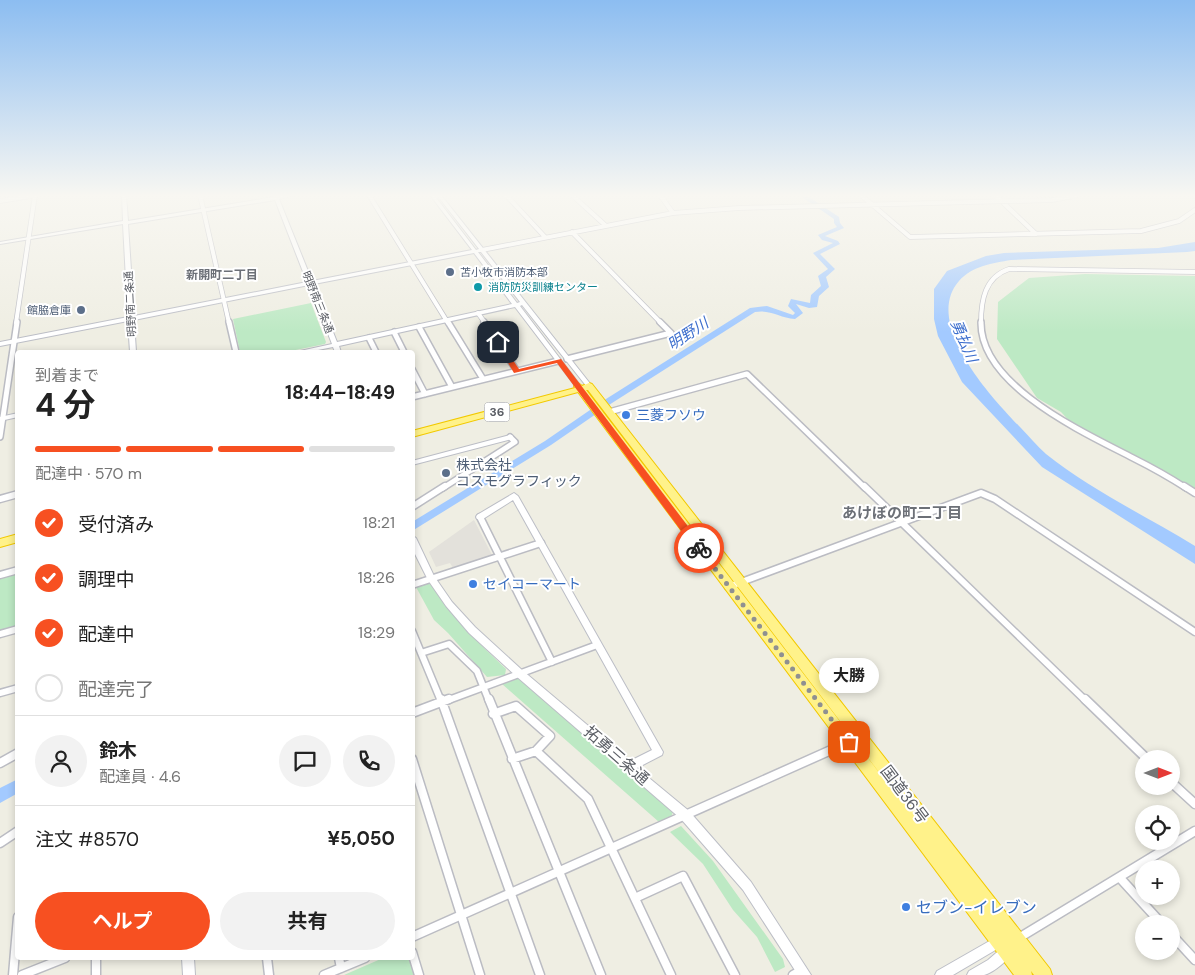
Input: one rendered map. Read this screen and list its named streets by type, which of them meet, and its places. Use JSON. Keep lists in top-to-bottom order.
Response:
{
  "streets": {
    "highway": ["36", "国道36号"],
    "street": ["明野南三条通", "明野南二条通", "拓勇三条通"]
  },
  "crossings": [
    ["36", "国道36号"]
  ],
  "districts": ["新開町二丁目", "あけぼの町二丁目"],
  "water": ["明野川", "勇払川"],
  "places": [
    "苫小牧市消防本部",
    "消防防災訓練センター",
    "館脇倉庫",
    "三菱フソウ",
    "株式会社 コスモグラフィック",
    "セイコーマート",
    "大勝",
    "セブン-イレブン"
  ],
  "north": "right",
  "page": {
    "heading": ["4 分", "到着まで", "18:44–18:49"],
    "panel": [
      "鈴木",
      "配達員 · 4.6",
      "注文 #8570",
      "¥5,050"
    ],
    "bar": "配達中 · 570 m",
    "list": [
      ["受付済み", "18:21"],
      ["調理中", "18:26"],
      ["配達中", "18:29"],
      "配達完了"
    ],
    "bubble": "大勝",
    "map_buttons": ["+", "−"],
    "buttons": ["ヘルプ", "共有"]
  }
}
